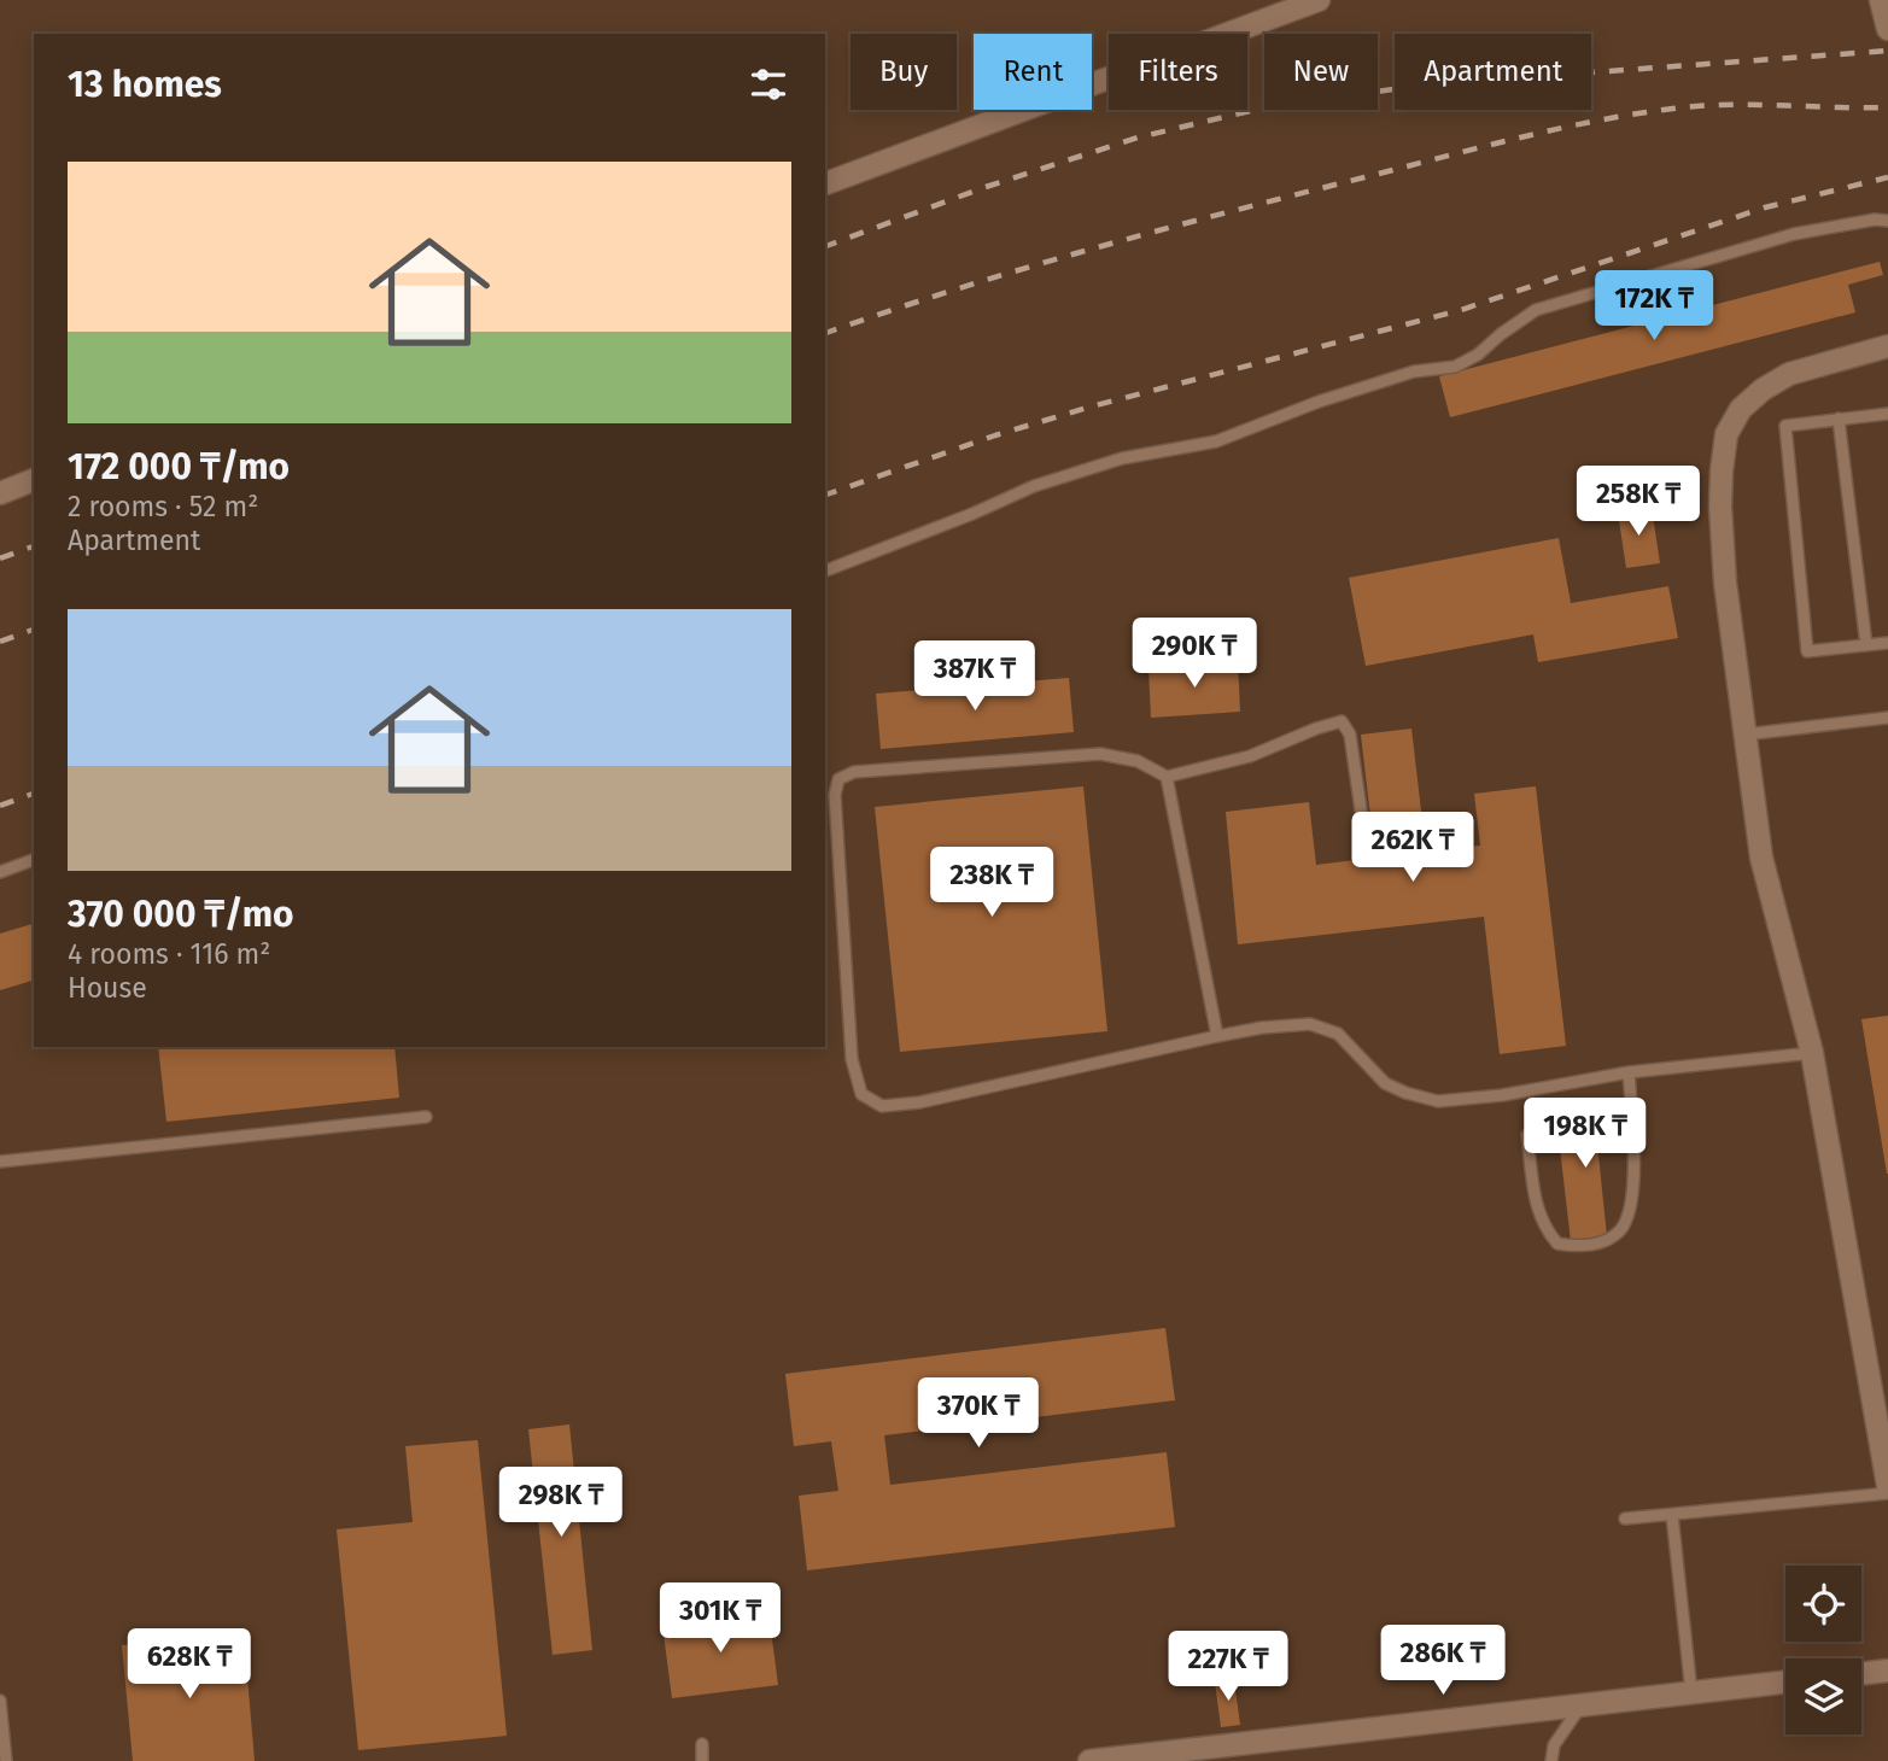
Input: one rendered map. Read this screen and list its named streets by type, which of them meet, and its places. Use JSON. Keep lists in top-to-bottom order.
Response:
{
  "page": {
    "chip": [
      "Buy",
      "Rent",
      "Filters",
      "New",
      "Apartment"
    ],
    "heading": "13 homes",
    "list": [
      {
        "name": "172 000 ₸/mo",
        "note": "2 rooms · 52 m² · Apartment"
      },
      {
        "name": "370 000 ₸/mo",
        "note": "4 rooms · 116 m² · House"
      }
    ],
    "price": [
      "172K ₸",
      "258K ₸",
      "290K ₸",
      "387K ₸",
      "262K ₸",
      "238K ₸",
      "198K ₸",
      "370K ₸",
      "298K ₸",
      "301K ₸",
      "286K ₸",
      "628K ₸",
      "227K ₸"
    ]
  }
}
